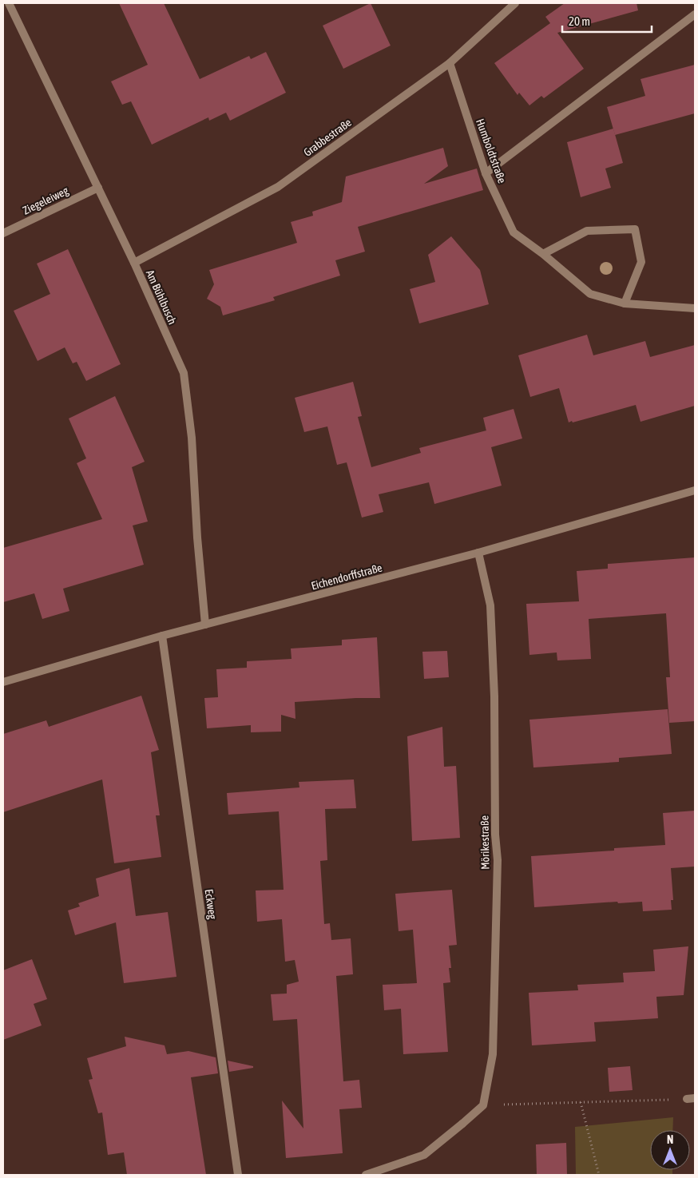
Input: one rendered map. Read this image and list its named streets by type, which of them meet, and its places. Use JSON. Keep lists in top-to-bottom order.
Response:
{
  "streets": {
    "street": [
      "Grabbestraße",
      "Humboldtstraße",
      "Ziegeleiweg",
      "Am Bühlbusch",
      "Eichendorffstraße",
      "Mörikestraße",
      "Eckweg"
    ]
  },
  "crossings": [
    ["Grabbestraße", "Humboldtstraße"],
    ["Grabbestraße", "Am Bühlbusch"],
    ["Ziegeleiweg", "Am Bühlbusch"],
    ["Am Bühlbusch", "Eichendorffstraße"],
    ["Eichendorffstraße", "Mörikestraße"],
    ["Eichendorffstraße", "Eckweg"]
  ],
  "scale_bar": "20 m",
  "north": "top"
}
